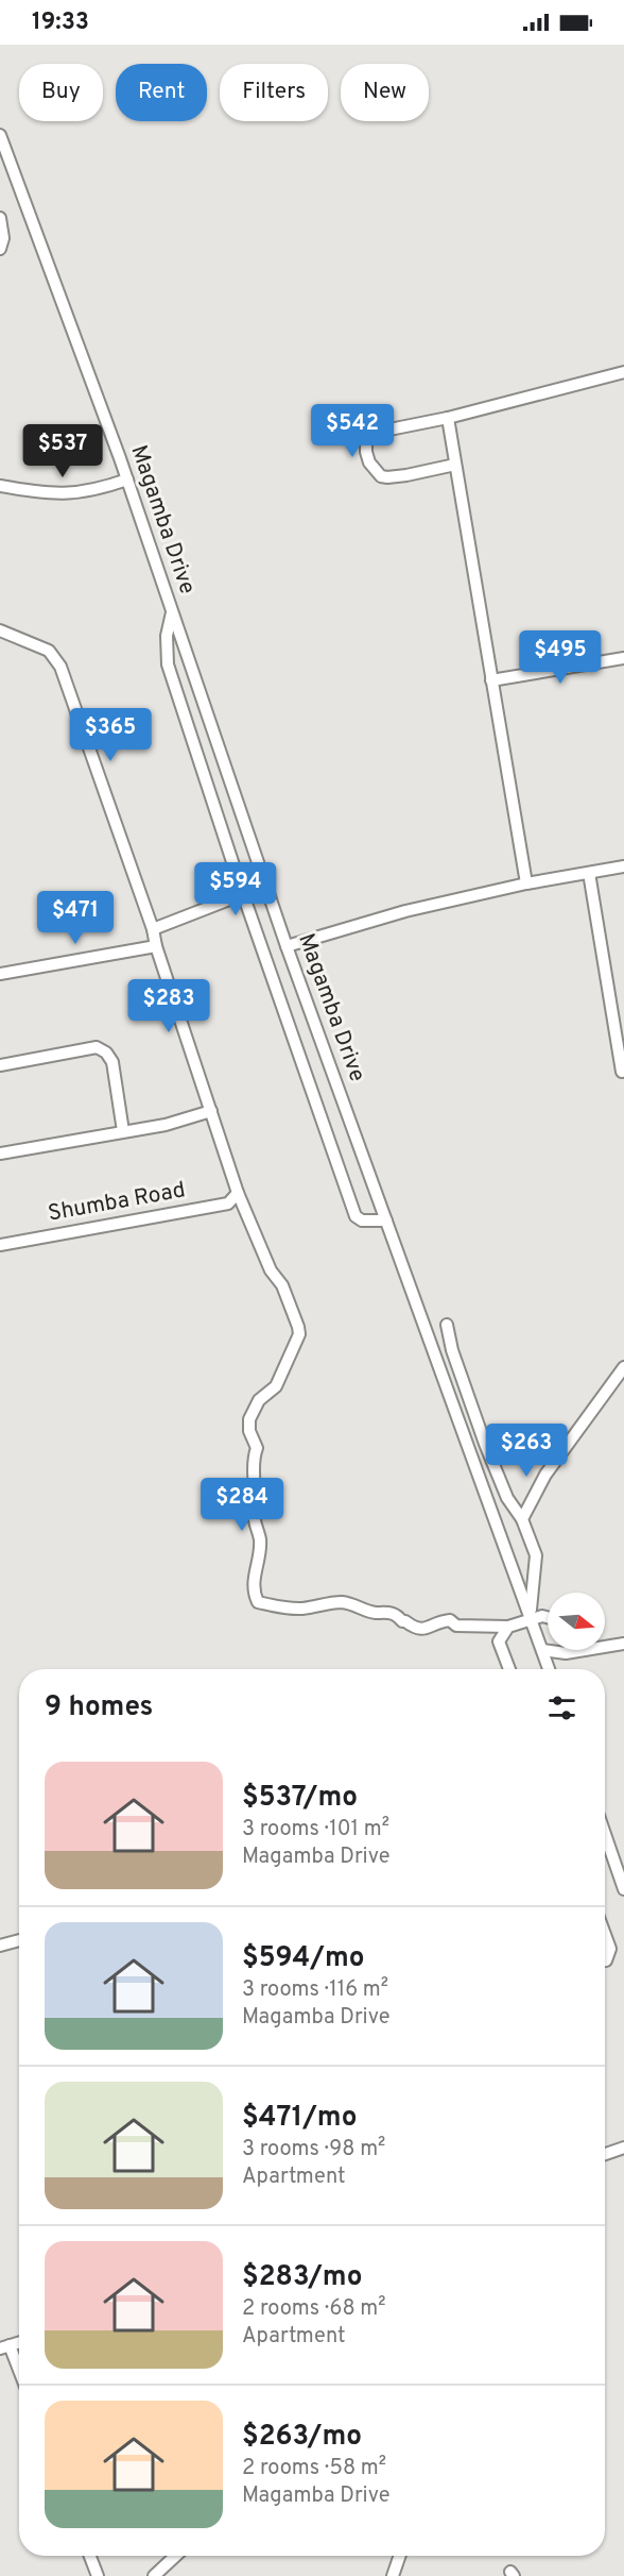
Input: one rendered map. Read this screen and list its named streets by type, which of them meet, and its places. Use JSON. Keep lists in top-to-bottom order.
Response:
{
  "streets": {
    "street": ["Magamba Drive", "Shumba Road"]
  },
  "north": "right",
  "page": {
    "status": "19:33",
    "chip": [
      "Buy",
      "Rent",
      "Filters",
      "New"
    ],
    "price": [
      "$542",
      "$537",
      "$495",
      "$365",
      "$594",
      "$471",
      "$283",
      "$263",
      "$284"
    ],
    "heading": "9 homes",
    "list": [
      {
        "name": "$537/mo",
        "note": "3 rooms · 101 m² · Magamba Drive"
      },
      {
        "name": "$594/mo",
        "note": "3 rooms · 116 m² · Magamba Drive"
      },
      {
        "name": "$471/mo",
        "note": "3 rooms · 98 m² · Apartment"
      },
      {
        "name": "$283/mo",
        "note": "2 rooms · 68 m² · Apartment"
      },
      {
        "name": "$263/mo",
        "note": "2 rooms · 58 m² · Magamba Drive"
      }
    ]
  }
}
